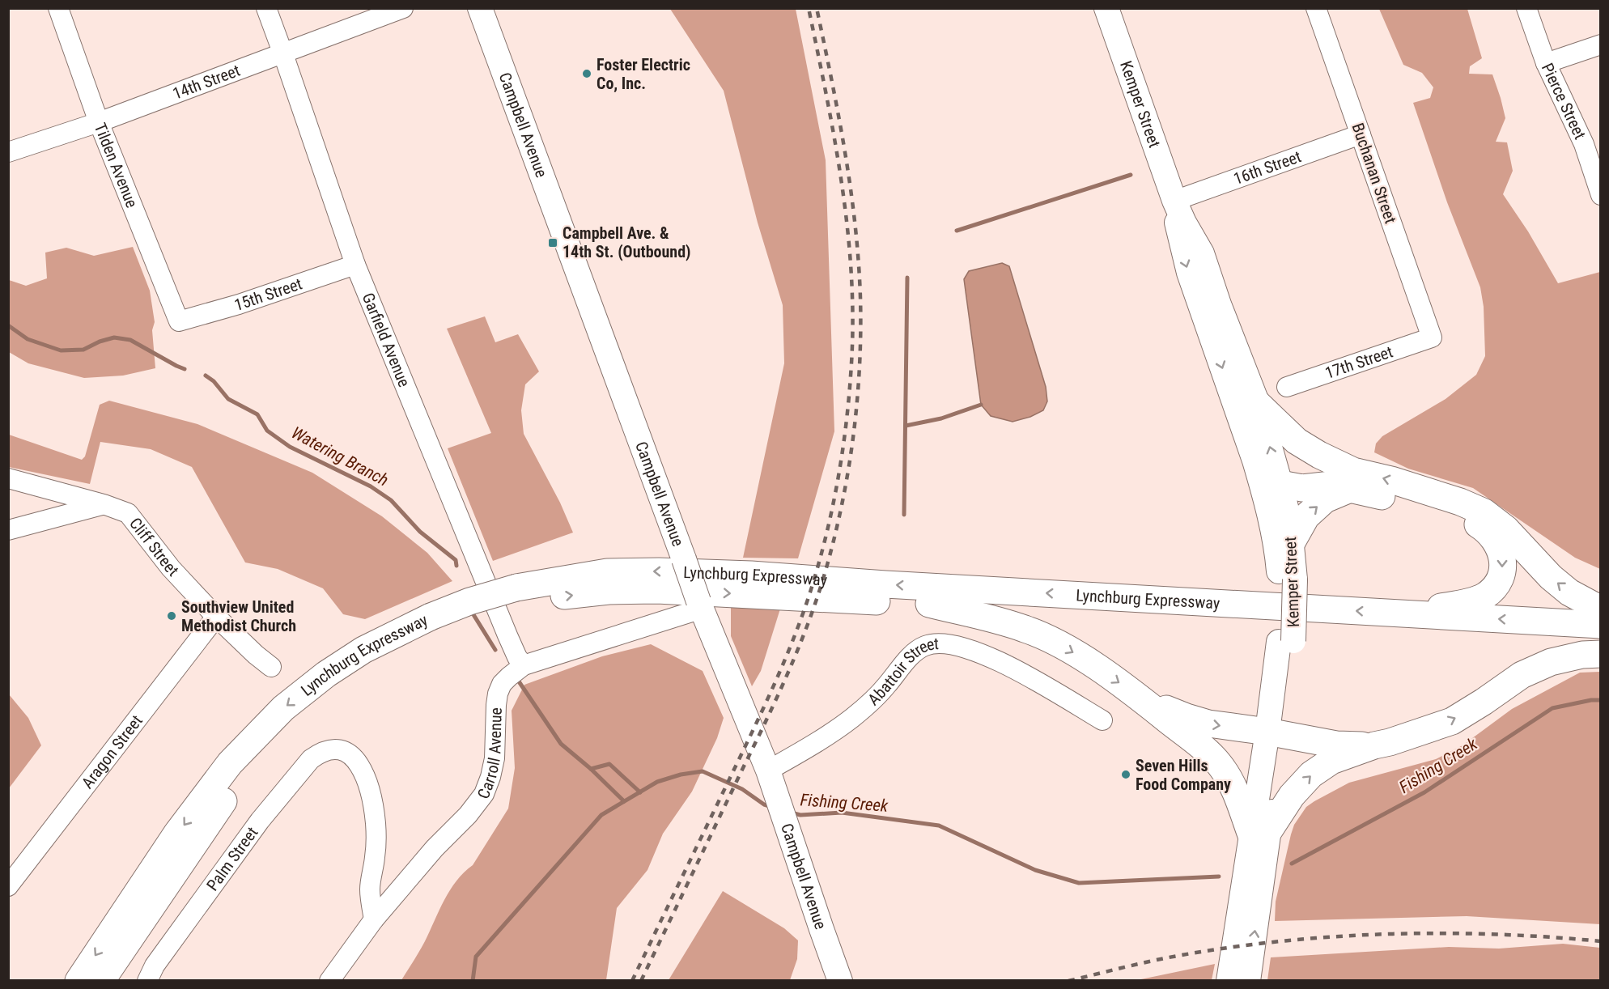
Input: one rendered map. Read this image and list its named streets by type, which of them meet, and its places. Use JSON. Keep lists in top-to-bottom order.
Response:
{
  "streets": {
    "highway": ["Lynchburg Expressway"],
    "main road": ["Kemper Street", "Campbell Avenue"],
    "street": [
      "14th Street",
      "Pierce Street",
      "Tilden Avenue",
      "16th Street",
      "Buchanan Street",
      "15th Street",
      "Garfield Avenue",
      "17th Street",
      "Cliff Street",
      "Abattoir Street",
      "Aragon Street",
      "Carroll Avenue",
      "Palm Street"
    ]
  },
  "crossings": [
    ["14th Street", "Tilden Avenue"],
    ["14th Street", "Garfield Avenue"],
    ["Kemper Street", "16th Street"],
    ["Campbell Avenue", "Abattoir Street"],
    ["Campbell Avenue", "Carroll Avenue"],
    ["Tilden Avenue", "15th Street"],
    ["16th Street", "Buchanan Street"],
    ["Buchanan Street", "17th Street"],
    ["15th Street", "Garfield Avenue"],
    ["Garfield Avenue", "Carroll Avenue"],
    ["Cliff Street", "Aragon Street"],
    ["Carroll Avenue", "Palm Street"]
  ],
  "water": ["Watering Branch", "Fishing Creek"],
  "places": {
    "other": ["Foster Electric Co, Inc.", "Southview United Methodist Church", "Seven Hills Food Company"],
    "transit": ["Campbell Ave. & 14th St. (Outbound)"]
  }
}
